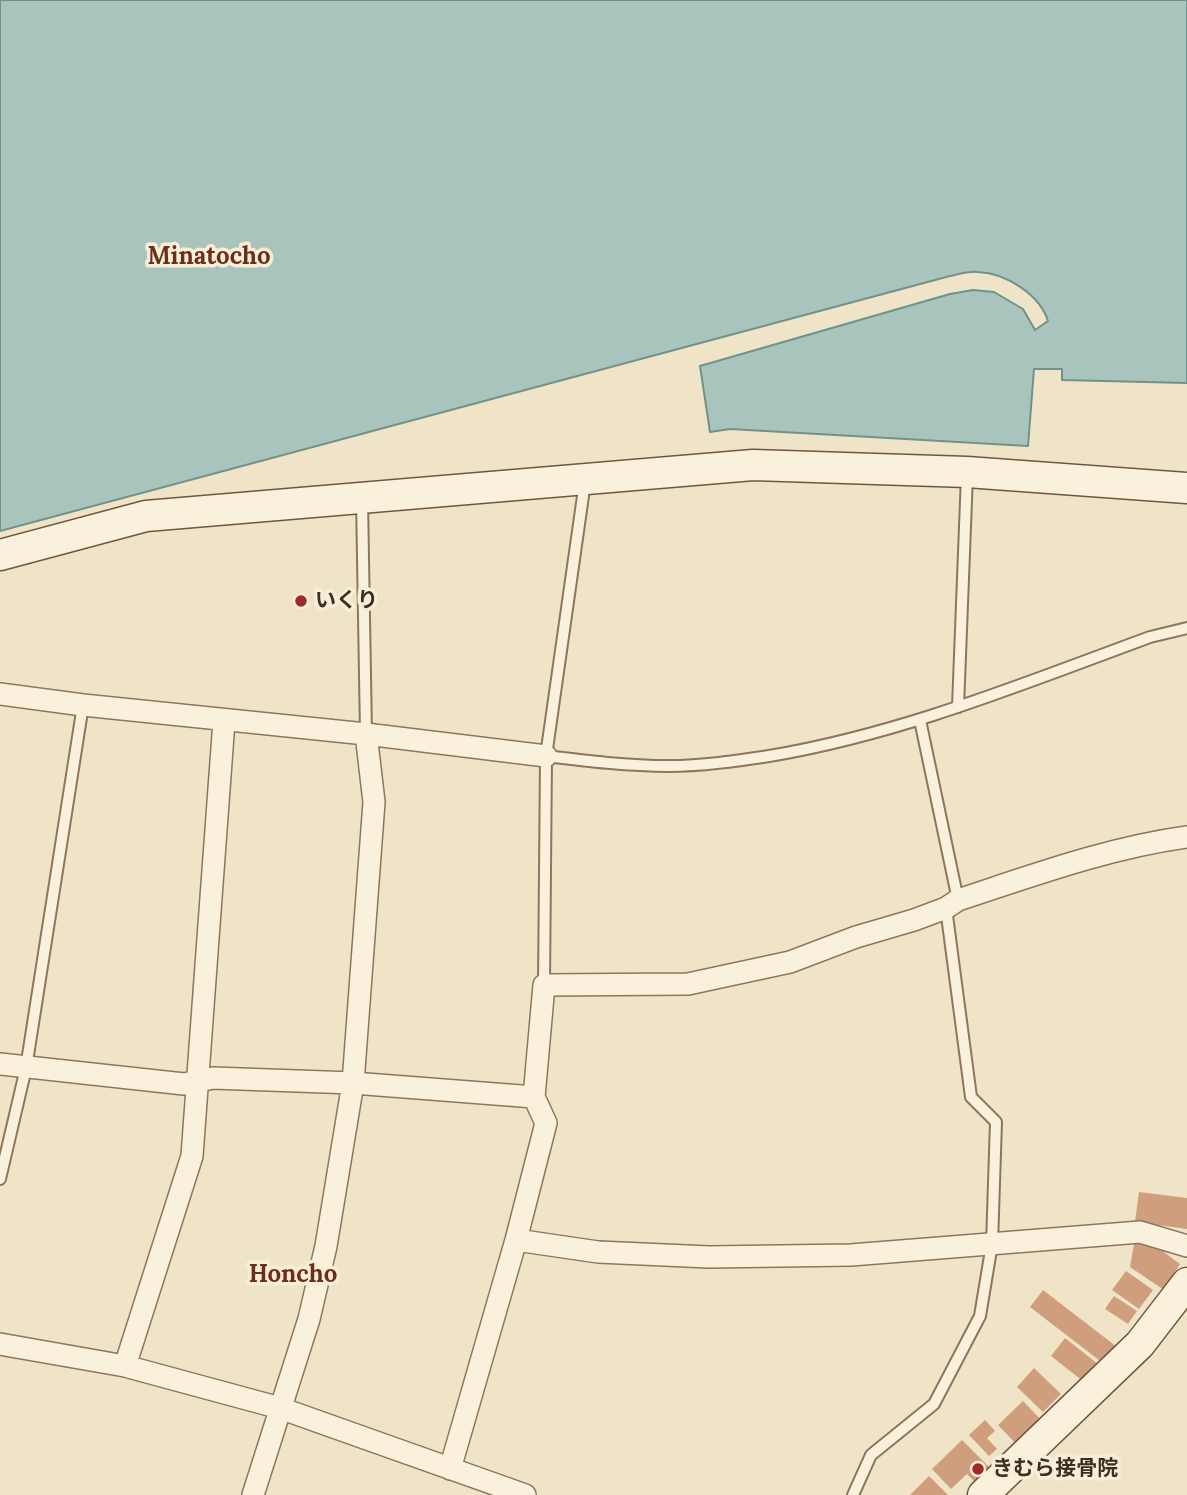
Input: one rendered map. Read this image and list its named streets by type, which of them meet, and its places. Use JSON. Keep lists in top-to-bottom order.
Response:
{
  "districts": ["Minatocho", "Honcho"],
  "places": ["いくり", "きむら接骨院"]
}
